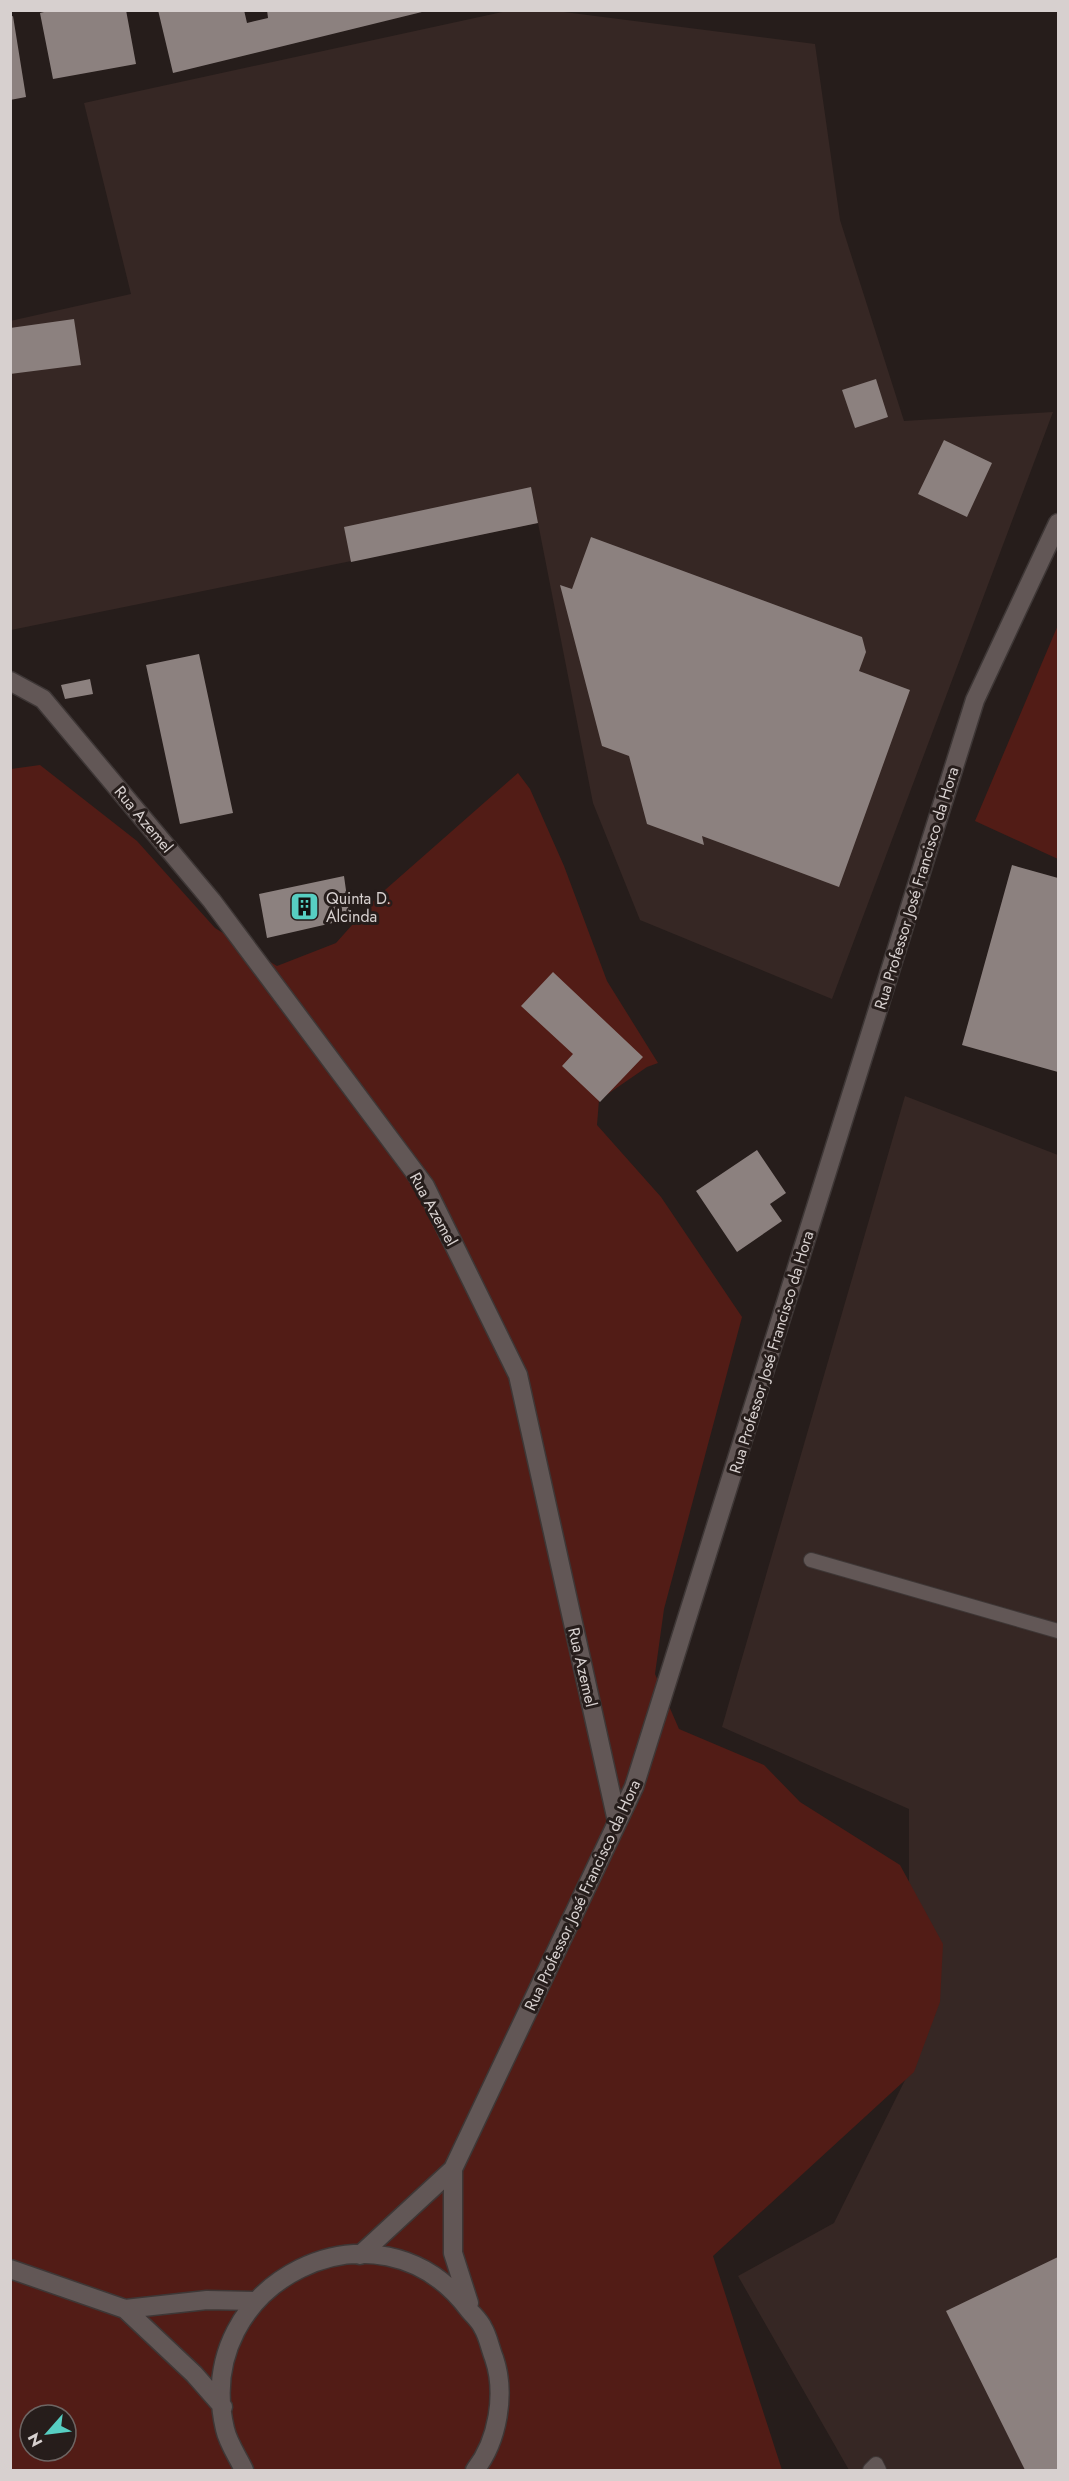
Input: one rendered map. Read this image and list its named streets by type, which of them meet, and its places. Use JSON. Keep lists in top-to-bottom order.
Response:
{
  "streets": {
    "main road": ["Rua Azemel", "Rua Professor José Francisco da Hora"]
  },
  "crossings": [
    ["Rua Azemel", "Rua Professor José Francisco da Hora"]
  ],
  "places": {
    "building": ["Quinta D. Alcinda"]
  },
  "north": "bottom left"
}
